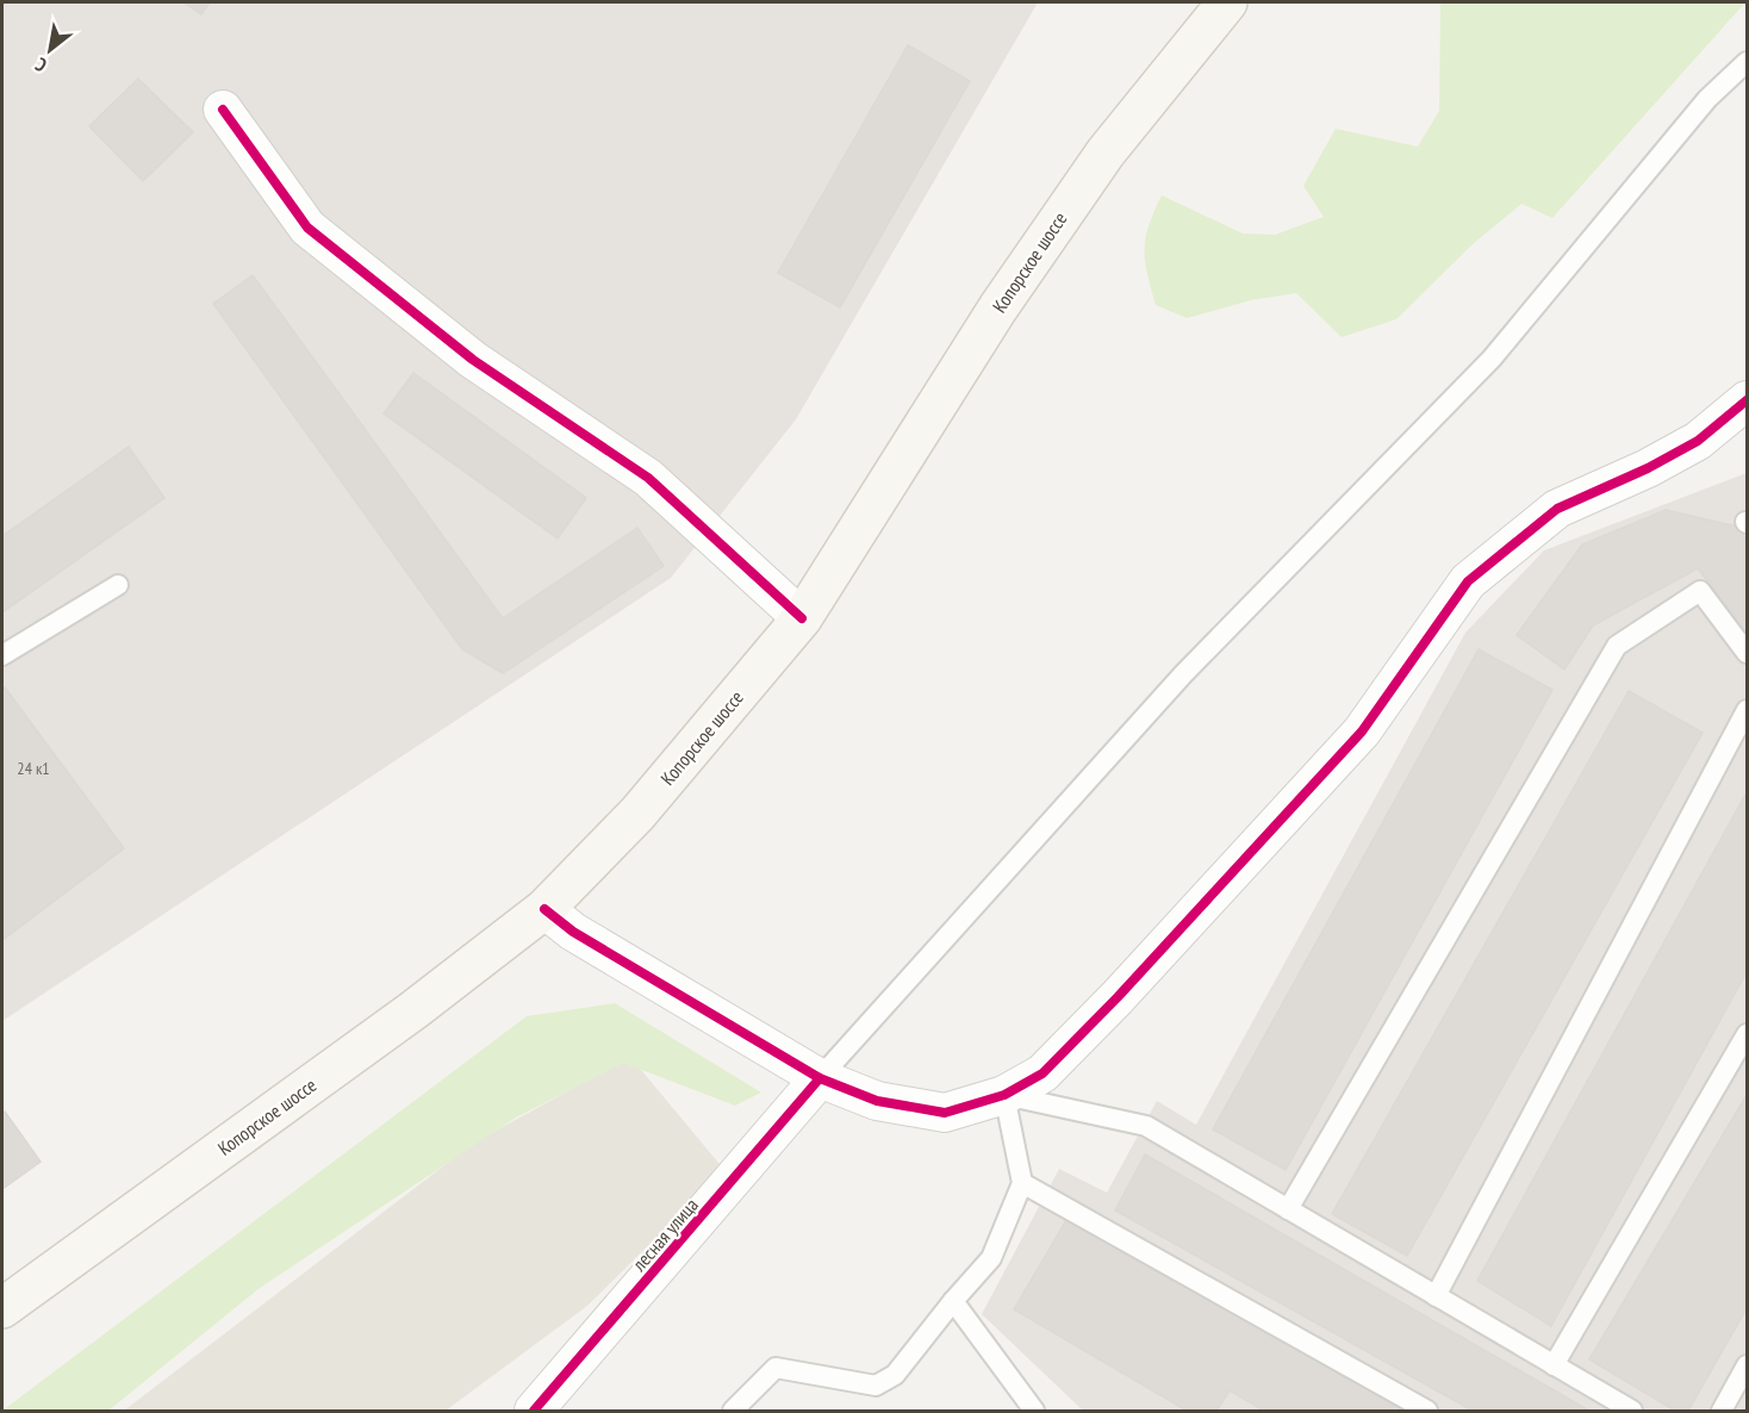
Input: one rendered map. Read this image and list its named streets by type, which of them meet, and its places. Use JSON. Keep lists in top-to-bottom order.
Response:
{
  "streets": {
    "main road": ["Копорское шоссе"],
    "street": ["лесная улица"]
  },
  "house_numbers": ["24 к1"],
  "north": "bottom left"
}
